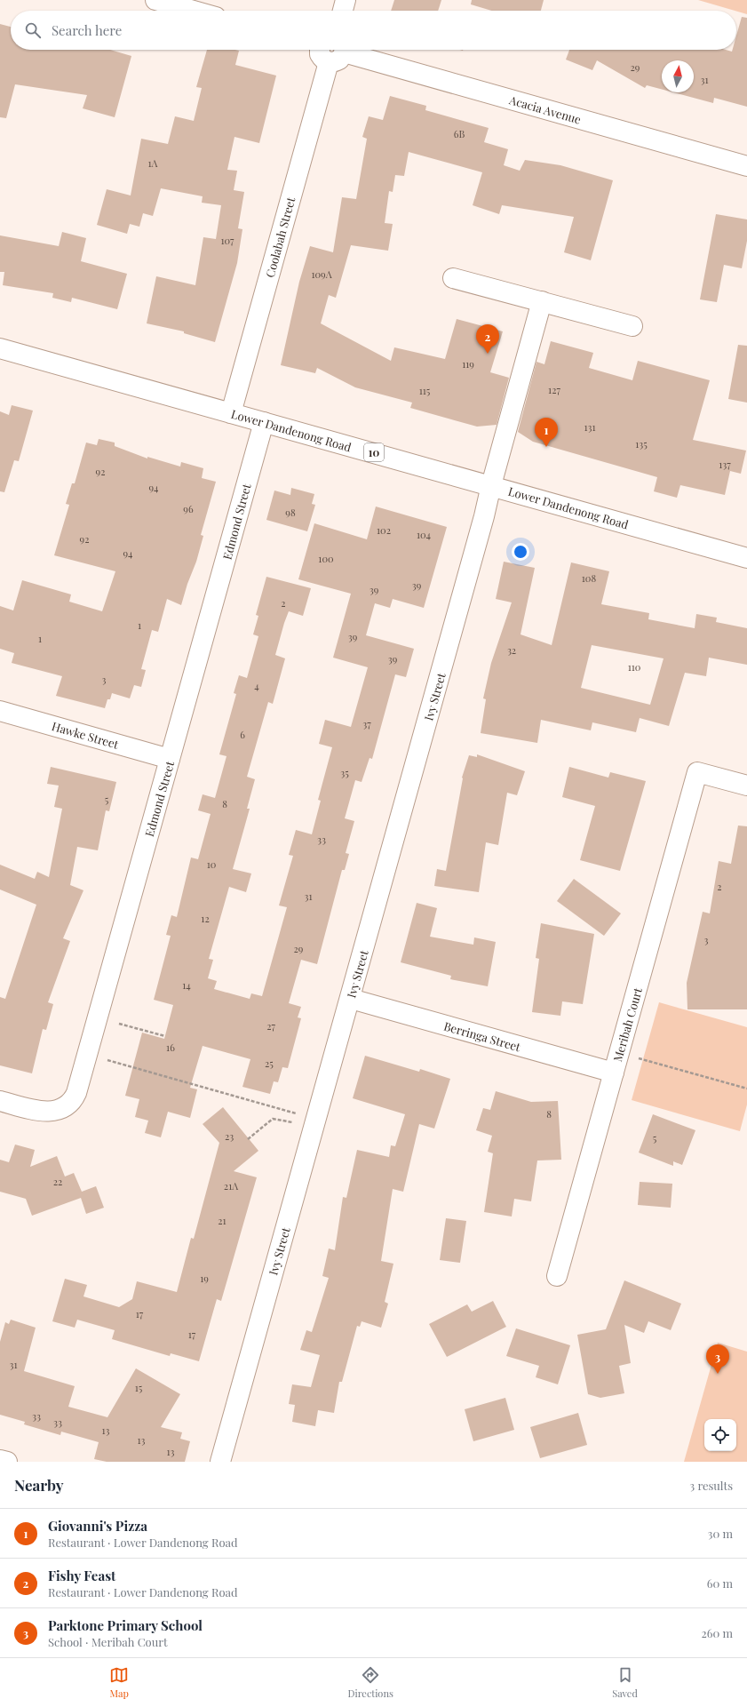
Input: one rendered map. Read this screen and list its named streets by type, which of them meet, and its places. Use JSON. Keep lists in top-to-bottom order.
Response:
{
  "streets": {
    "main road": [
      "Acacia Avenue",
      "Coolabah Street",
      "Lower Dandenong Road",
      "10",
      "Edmond Street",
      "Ivy Street",
      "Hawke Street",
      "Meribah Court",
      "Berringa Street"
    ]
  },
  "crossings": [
    ["Coolabah Street", "Lower Dandenong Road"],
    ["Lower Dandenong Road", "Edmond Street"],
    ["Lower Dandenong Road", "Ivy Street"],
    ["Edmond Street", "Hawke Street"],
    ["Ivy Street", "Berringa Street"],
    ["Meribah Court", "Berringa Street"]
  ],
  "house_numbers": [
    "29",
    "31",
    "6B",
    "1A",
    "107",
    "109A",
    "119",
    "127",
    "115",
    "131",
    "135",
    "137",
    "92",
    "94",
    "96",
    "98",
    "102",
    "104",
    "92",
    "94",
    "100",
    "108",
    "39",
    "39",
    "2",
    "1",
    "39",
    "1",
    "32",
    "39",
    "110",
    "3",
    "4",
    "37",
    "6",
    "35",
    "5",
    "8",
    "33",
    "10",
    "2",
    "31",
    "12",
    "3",
    "29",
    "14",
    "27",
    "16",
    "25",
    "8",
    "23",
    "5",
    "22",
    "21A",
    "21",
    "19",
    "17",
    "17",
    "31",
    "15",
    "33",
    "33",
    "13",
    "13",
    "13"
  ],
  "north": "top",
  "page": {
    "search": "Search here",
    "pins": ["2", "1", "3"],
    "heading": ["Nearby", "3 results"],
    "list": [
      {
        "mark": "1",
        "name": "Giovanni's Pizza",
        "note": "Restaurant · Lower Dandenong Road",
        "value": "30 m"
      },
      {
        "mark": "2",
        "name": "Fishy Feast",
        "note": "Restaurant · Lower Dandenong Road",
        "value": "60 m"
      },
      {
        "mark": "3",
        "name": "Parktone Primary School",
        "note": "School · Meribah Court",
        "value": "260 m"
      }
    ],
    "nav": ["Map", "Directions", "Saved"]
  }
}
